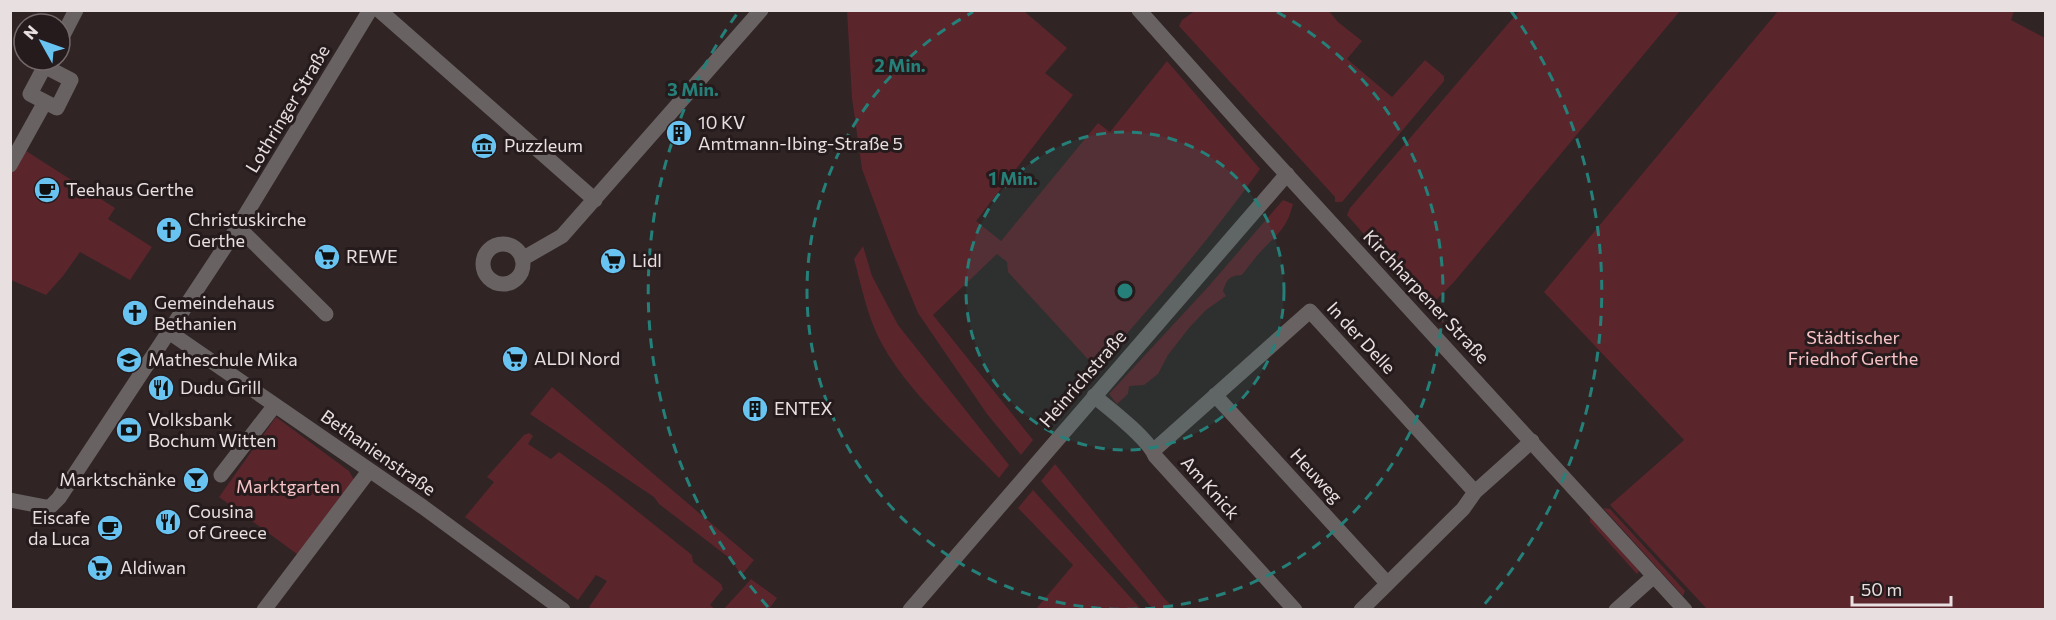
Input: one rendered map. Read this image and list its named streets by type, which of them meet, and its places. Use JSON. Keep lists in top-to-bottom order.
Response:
{
  "streets": {
    "street": [
      "Lothringer Straße",
      "Kirchharpener Straße",
      "In der Delle",
      "Heinrichstraße",
      "Bethanienstraße",
      "Heuweg",
      "Am Knick"
    ]
  },
  "crossings": [
    ["Lothringer Straße", "Bethanienstraße"],
    ["Kirchharpener Straße", "Heinrichstraße"],
    ["In der Delle", "Heuweg"],
    ["In der Delle", "Am Knick"],
    ["Heinrichstraße", "Am Knick"]
  ],
  "parks": ["Städtischer Friedhof Gerthe", "Marktgarten"],
  "places": {
    "building": ["10 KV Amtmann-Ibing-Straße 5", "ENTEX"],
    "museum": ["Puzzleum"],
    "cafe": ["Teehaus Gerthe", "Eiscafe da Luca"],
    "church": ["Christuskirche Gerthe", "Gemeindehaus Bethanien"],
    "supermarket": [
      "REWE",
      "Lidl",
      "ALDI Nord",
      "Aldiwan"
    ],
    "school or university": ["Matheschule Mika"],
    "restaurant": ["Dudu Grill", "Cousina of Greece"],
    "bank": ["Volksbank Bochum Witten"],
    "bar": ["Marktschänke"]
  },
  "scale_bar": "50 m",
  "north": "top left",
  "rings": ["2 Min.", "3 Min.", "1 Min."]
}
